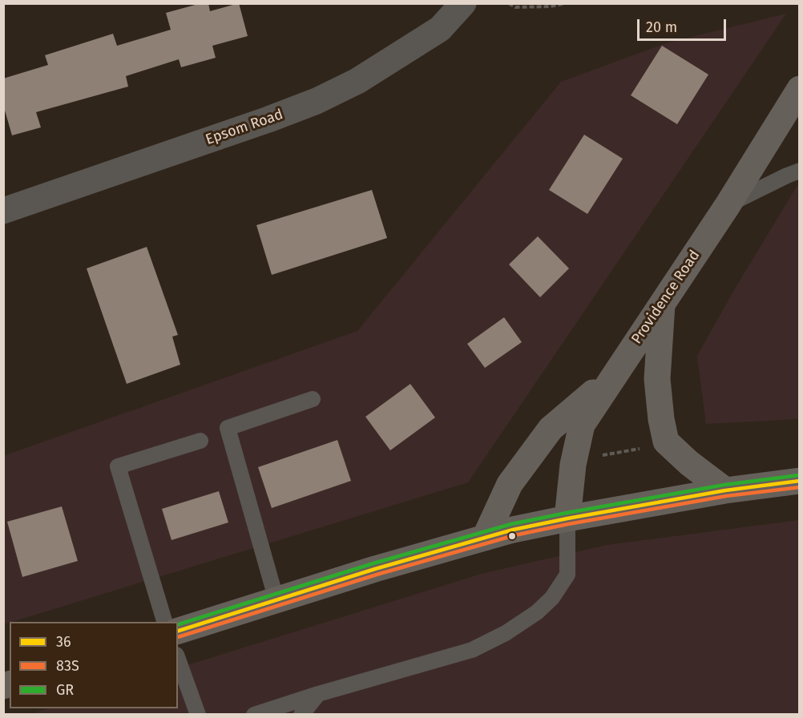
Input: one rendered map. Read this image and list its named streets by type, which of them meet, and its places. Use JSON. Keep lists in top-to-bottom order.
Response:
{
  "streets": {
    "street": ["Epsom Road", "Providence Road"]
  },
  "lines": ["transit line GR", "transit line 36", "transit line 83S"],
  "legend": ["36", "83S", "GR"],
  "scale_bar": "20 m"
}
